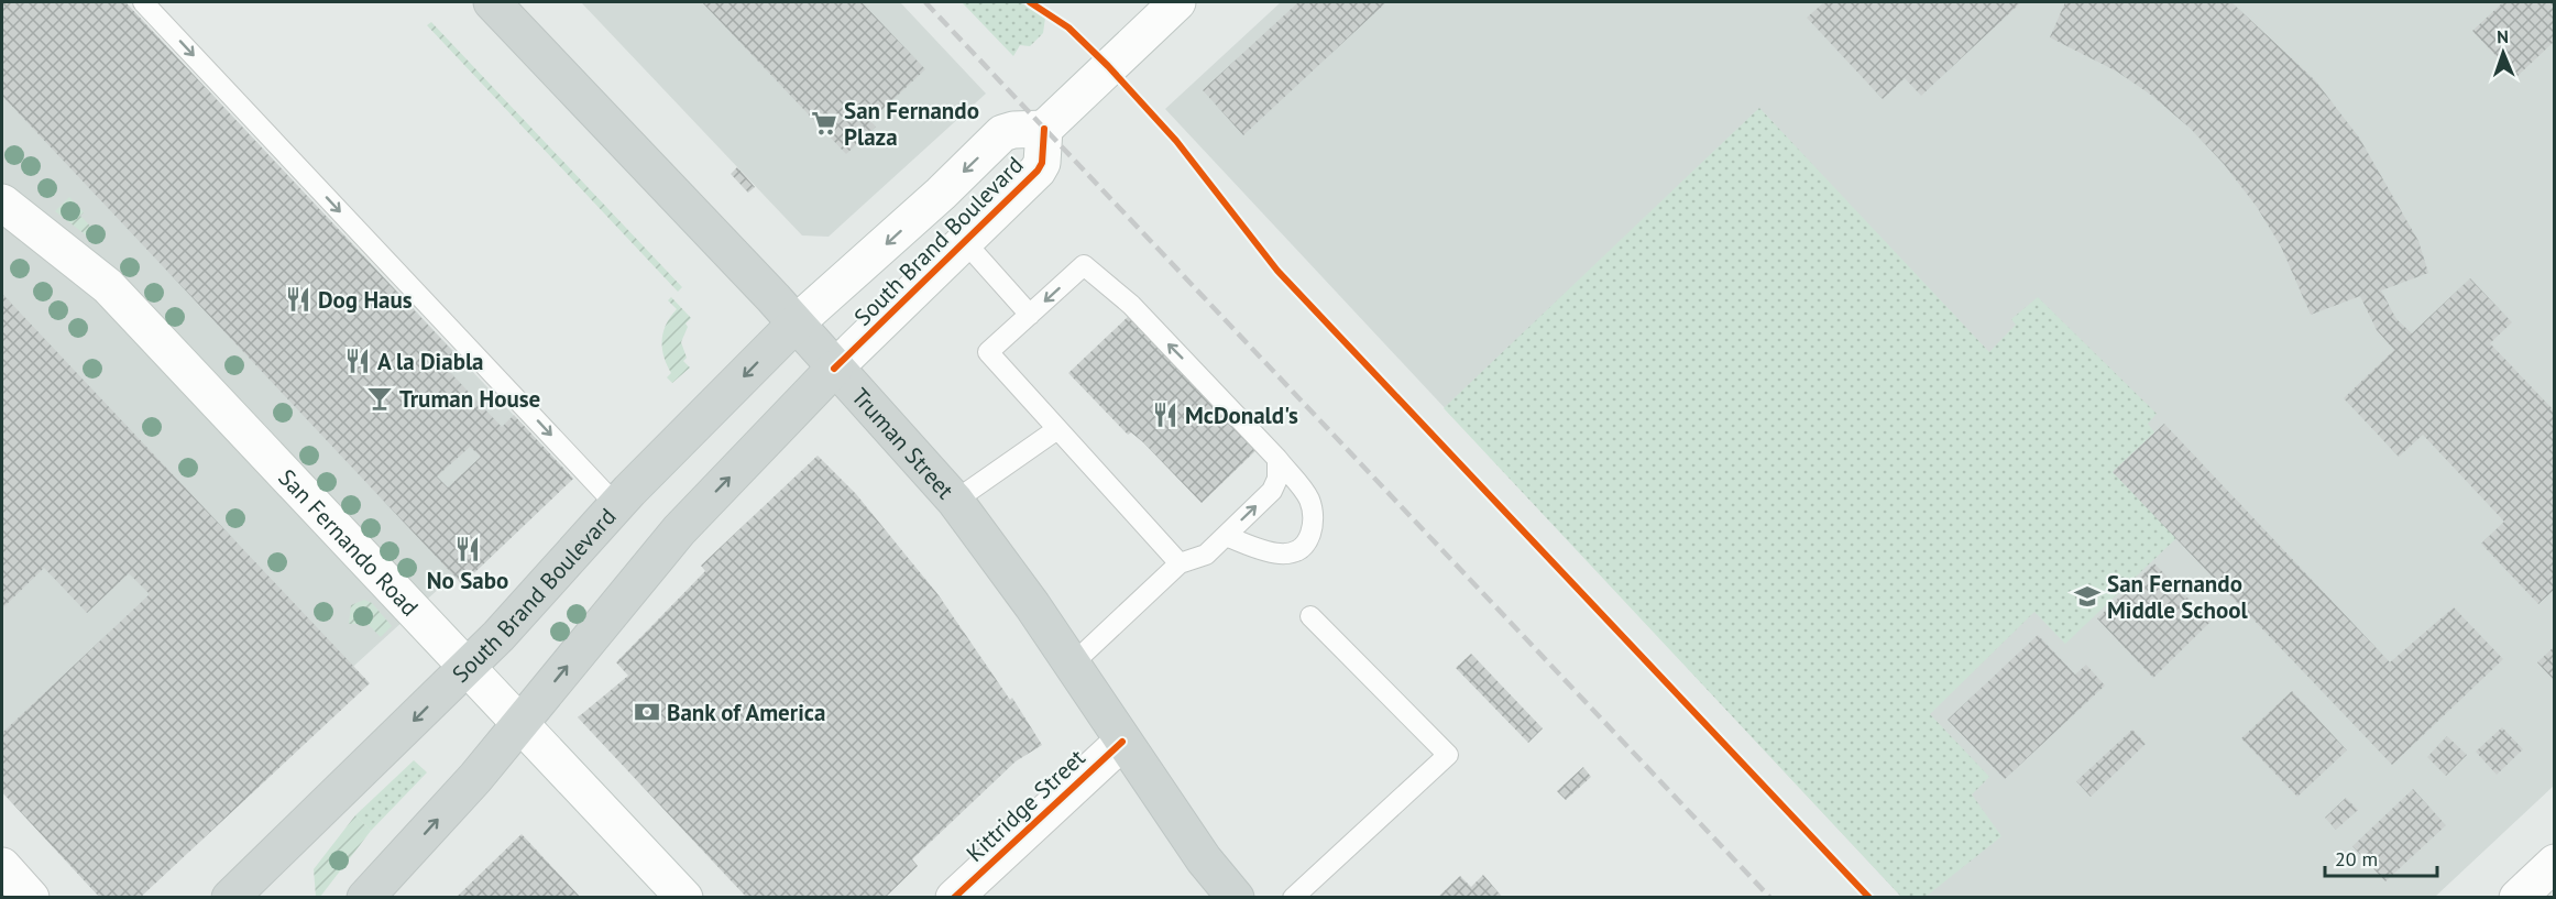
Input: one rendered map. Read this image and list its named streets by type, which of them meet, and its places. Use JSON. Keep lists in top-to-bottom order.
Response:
{
  "streets": {
    "main road": ["South Brand Boulevard", "Truman Street"],
    "street": ["San Fernando Road", "Kittridge Street"]
  },
  "crossings": [
    ["South Brand Boulevard", "Truman Street"],
    ["South Brand Boulevard", "San Fernando Road"],
    ["Truman Street", "Kittridge Street"]
  ],
  "places": {
    "supermarket": ["San Fernando Plaza"],
    "restaurant": [
      "Dog Haus",
      "A la Diabla",
      "McDonald's",
      "No Sabo"
    ],
    "bar": ["Truman House"],
    "school or university": ["San Fernando Middle School"],
    "bank": ["Bank of America"]
  },
  "scale_bar": "20 m",
  "north": "top"
}
